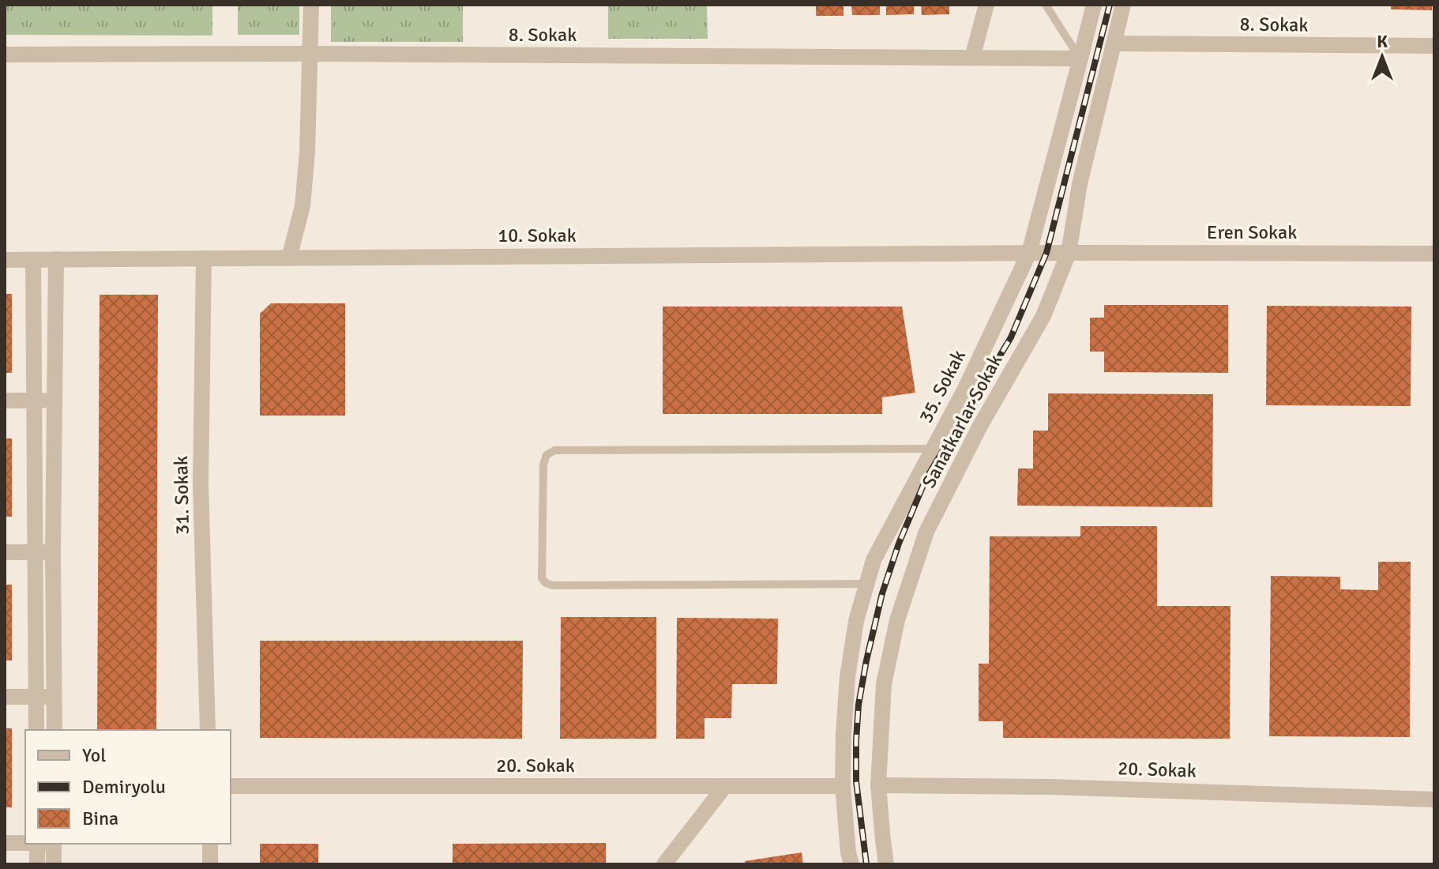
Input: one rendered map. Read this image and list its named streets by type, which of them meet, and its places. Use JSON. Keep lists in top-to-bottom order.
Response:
{
  "streets": {
    "street": [
      "8. Sokak",
      "Eren Sokak",
      "10. Sokak",
      "35. Sokak",
      "Sanatkarlar Sokak",
      "31. Sokak",
      "20. Sokak"
    ]
  },
  "crossings": [
    ["8. Sokak", "35. Sokak"],
    ["8. Sokak", "Sanatkarlar Sokak"],
    ["Eren Sokak", "10. Sokak"],
    ["Eren Sokak", "Sanatkarlar Sokak"],
    ["10. Sokak", "35. Sokak"],
    ["10. Sokak", "Sanatkarlar Sokak"],
    ["10. Sokak", "31. Sokak"],
    ["35. Sokak", "20. Sokak"],
    ["Sanatkarlar Sokak", "20. Sokak"]
  ],
  "legend": ["Yol", "Demiryolu", "Bina"],
  "north": "top"
}
